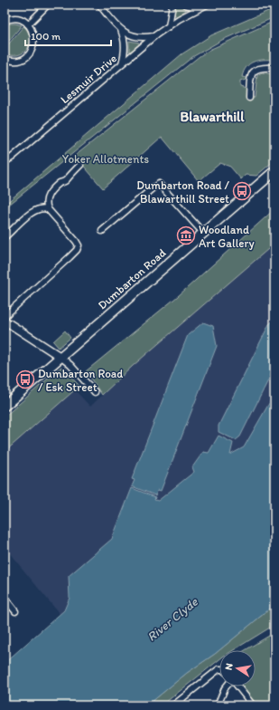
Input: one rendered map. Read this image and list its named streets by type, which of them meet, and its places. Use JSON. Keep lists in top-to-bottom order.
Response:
{
  "streets": {
    "main road": ["Dumbarton Road"],
    "street": ["Lesmuir Drive"]
  },
  "districts": ["Blawarthill"],
  "water": ["River Clyde"],
  "parks": ["Yoker Allotments"],
  "places": {
    "bus stop": ["Dumbarton Road / Blawarthill Street", "Dumbarton Road / Esk Street"],
    "museum": ["Woodland Art Gallery"]
  },
  "scale_bar": "100 m",
  "north": "left"
}
